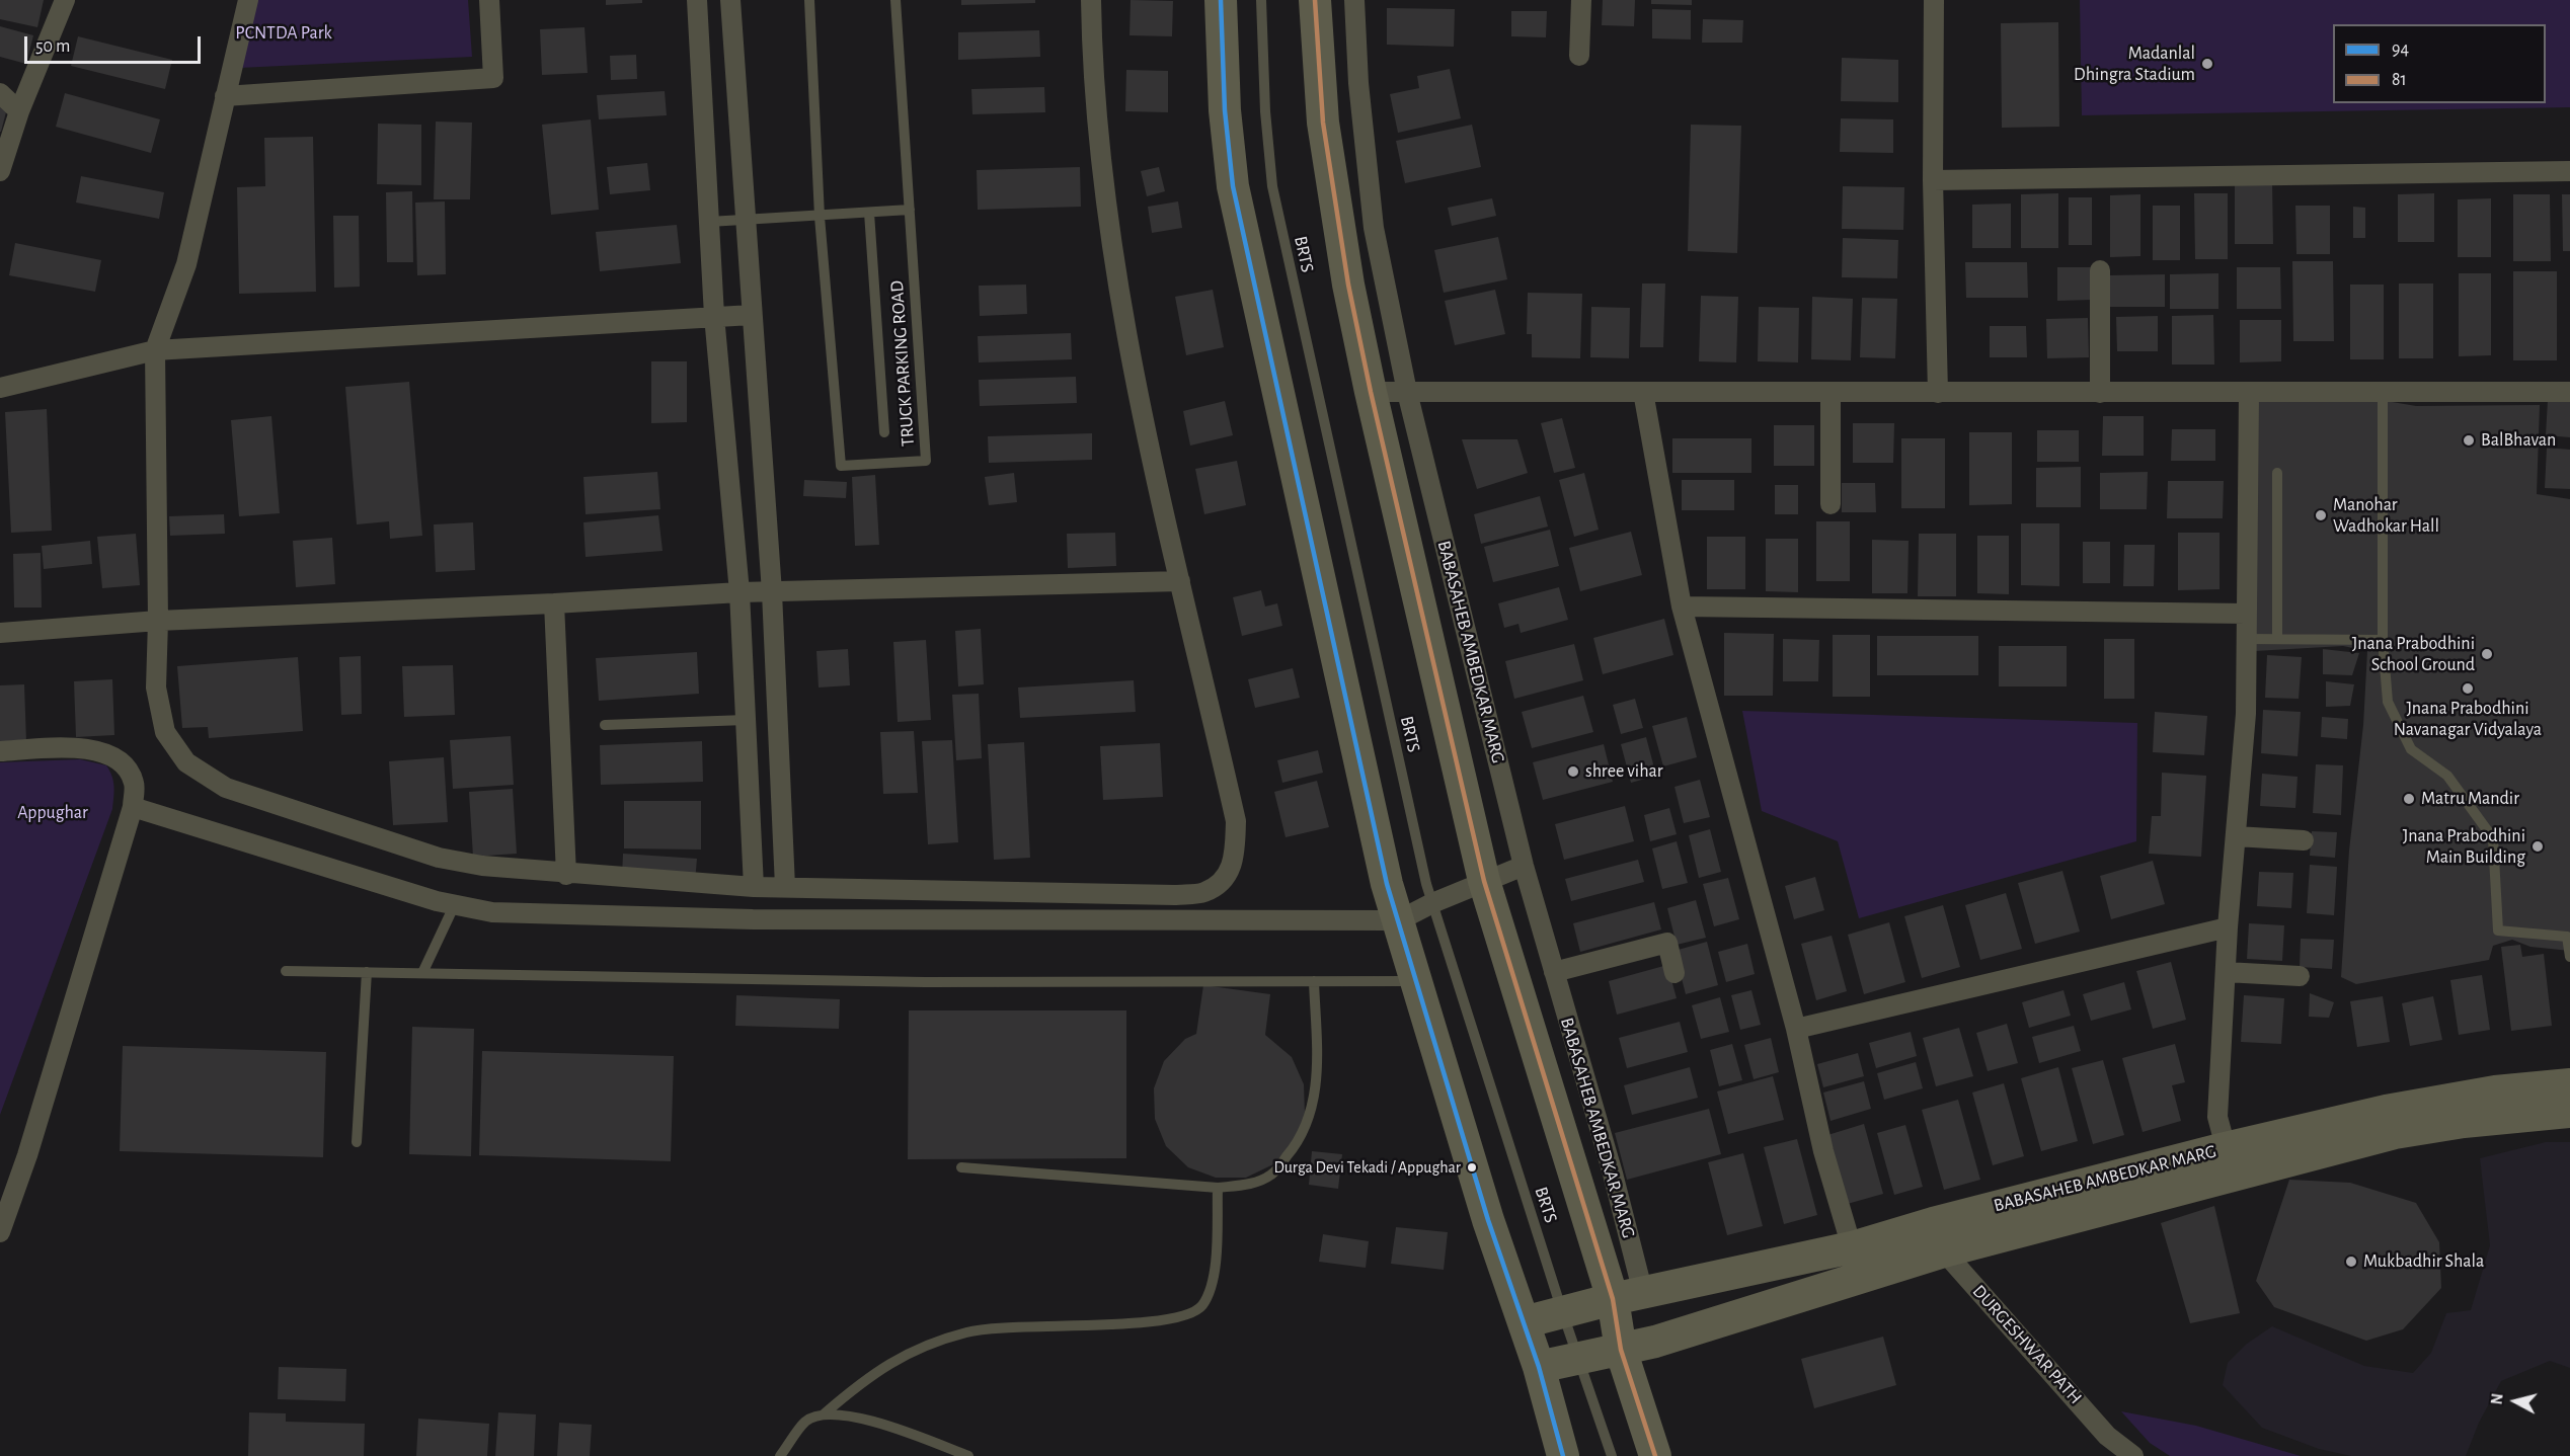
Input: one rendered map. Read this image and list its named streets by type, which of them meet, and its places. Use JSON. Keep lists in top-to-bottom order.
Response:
{
  "streets": {
    "main road": ["BABASAHEB AMBEDKAR MARG"],
    "street": ["DURGESHWAR PATH"],
    "lane": ["BRTS", "TRUCK PARKING ROAD"]
  },
  "crossings": [
    ["BRTS", "BABASAHEB AMBEDKAR MARG"],
    ["BABASAHEB AMBEDKAR MARG", "DURGESHWAR PATH"]
  ],
  "parks": ["PCNTDA Park", "Appughar"],
  "places": [
    "Madanlal Dhingra Stadium",
    "BalBhavan",
    "Manohar Wadhokar Hall",
    "Jnana Prabodhini School Ground",
    "Jnana Prabodhini Navanagar Vidyalaya",
    "shree vihar",
    "Matru Mandir",
    "Jnana Prabodhini Main Building",
    "Durga Devi Tekadi / Appughar",
    "Mukbadhir Shala"
  ],
  "lines": ["transit line 94", "transit line 81"],
  "legend": ["94", "81"],
  "scale_bar": "50 m",
  "north": "left"
}
